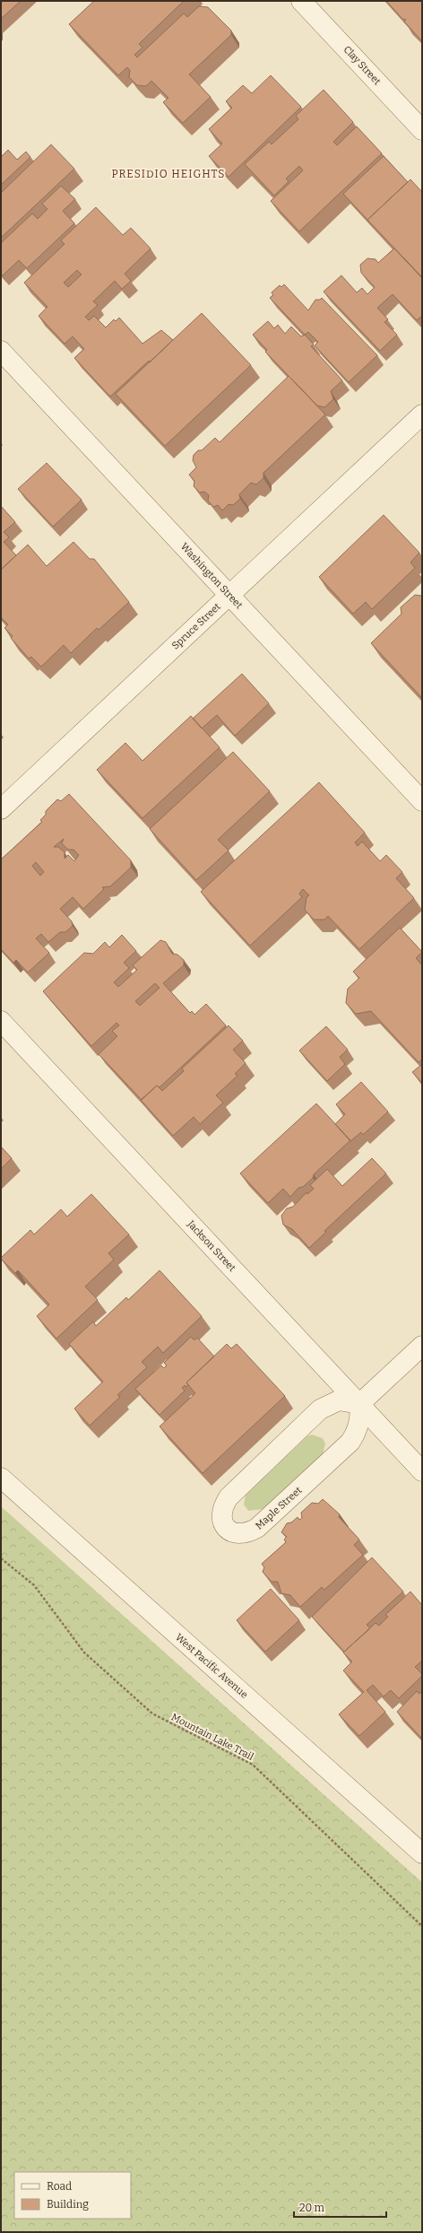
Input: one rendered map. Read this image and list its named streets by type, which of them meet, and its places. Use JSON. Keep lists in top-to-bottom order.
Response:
{
  "streets": {
    "street": [
      "Clay Street",
      "Washington Street",
      "Spruce Street",
      "Jackson Street",
      "Maple Street",
      "West Pacific Avenue"
    ],
    "path": ["Mountain Lake Trail"]
  },
  "crossings": [
    ["Washington Street", "Spruce Street"],
    ["Jackson Street", "Maple Street"]
  ],
  "districts": ["PRESIDIO HEIGHTS"],
  "legend": ["Road", "Building"],
  "scale_bar": "20 m"
}
